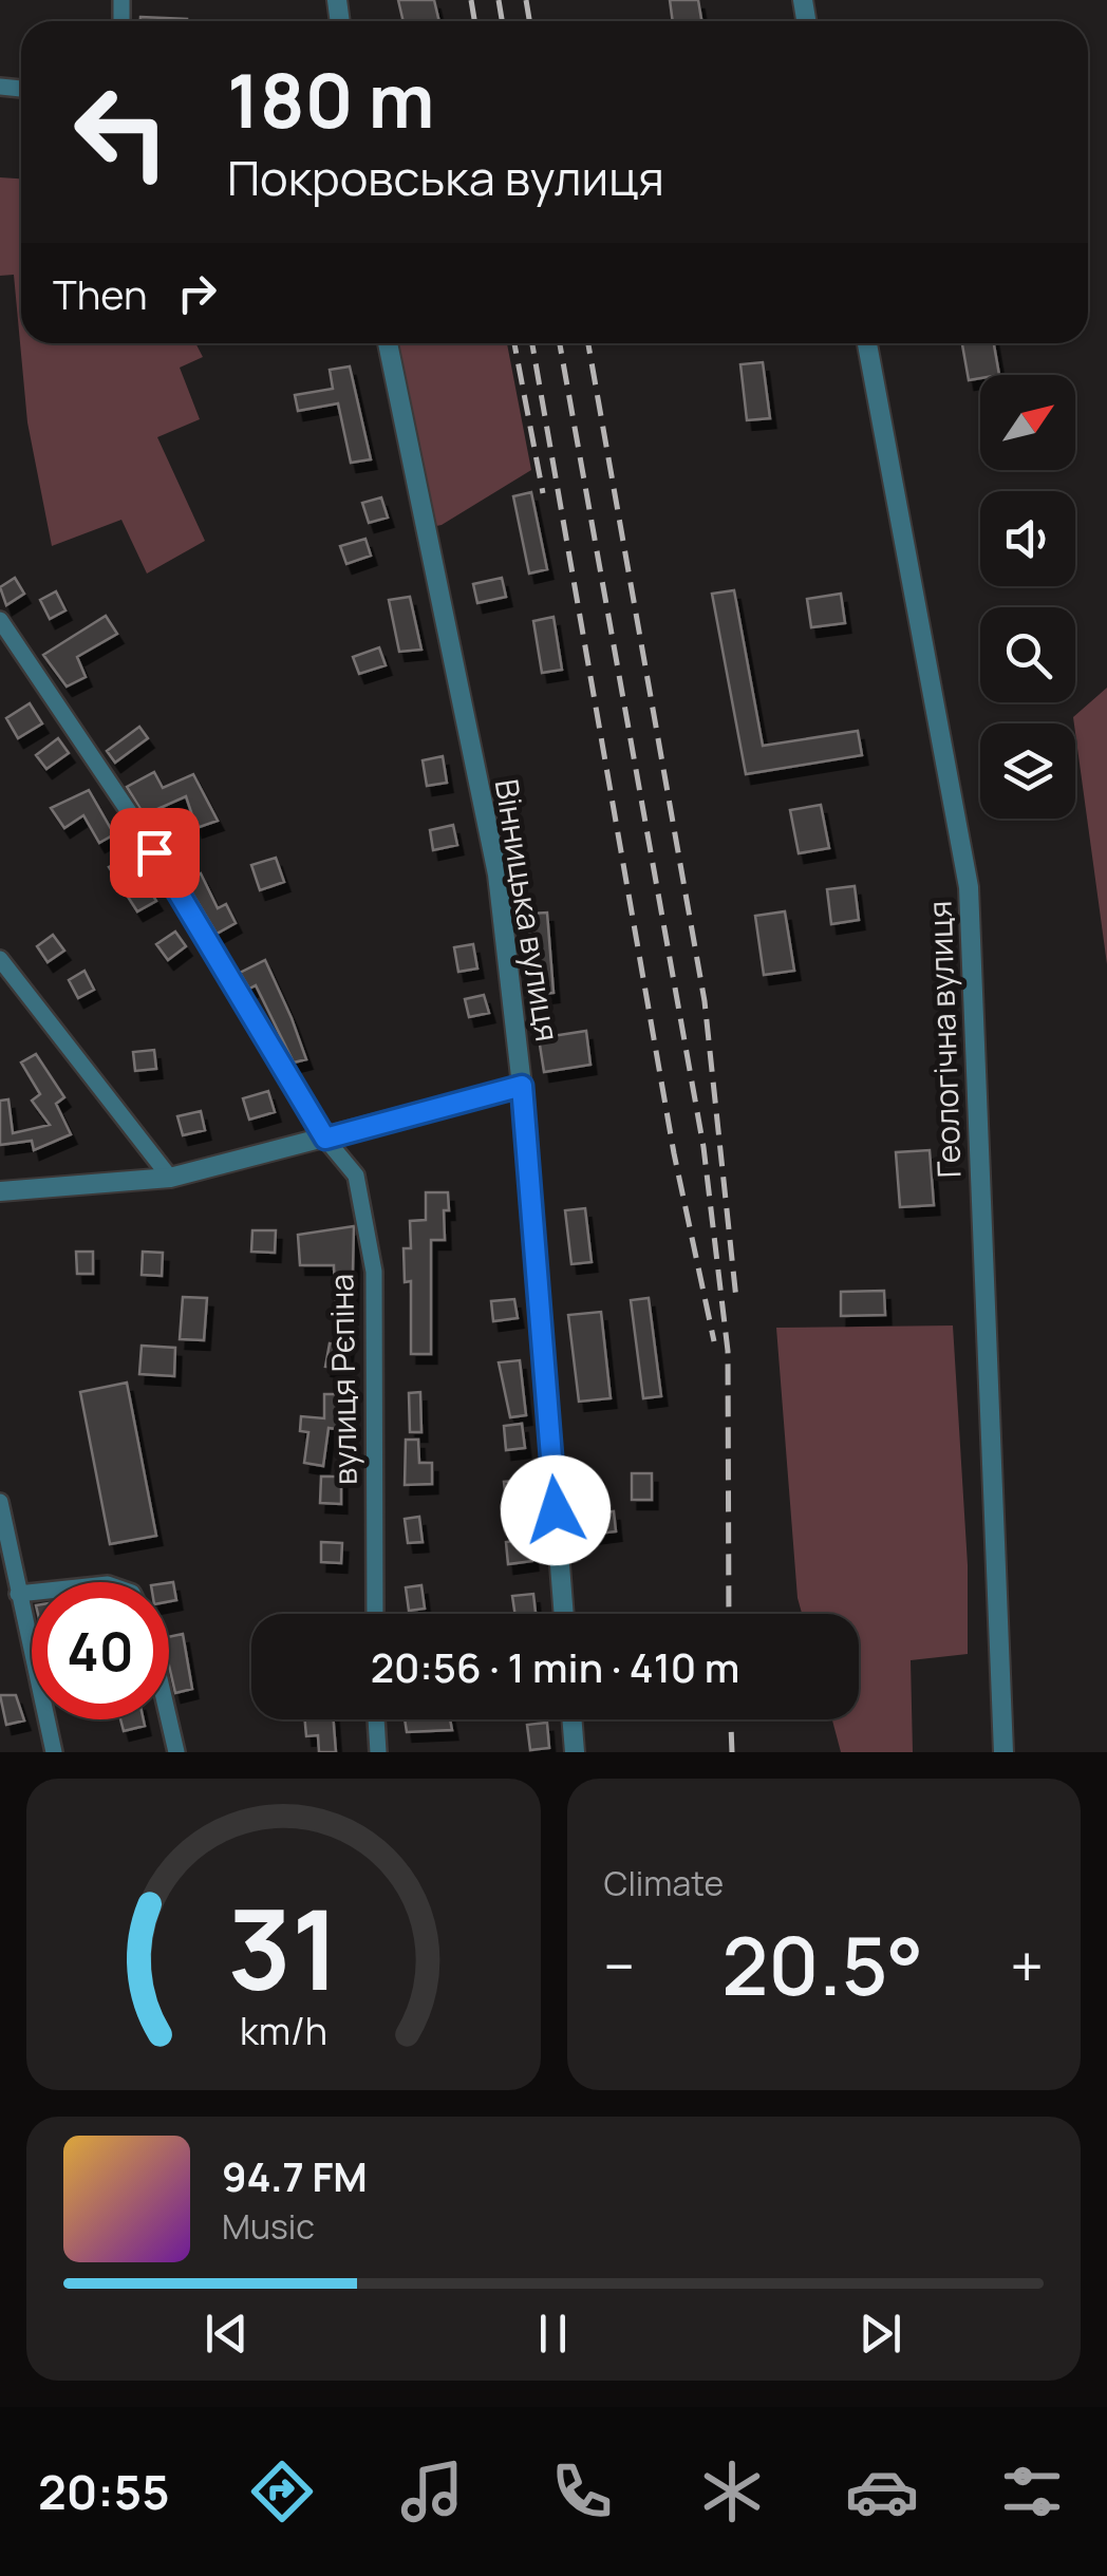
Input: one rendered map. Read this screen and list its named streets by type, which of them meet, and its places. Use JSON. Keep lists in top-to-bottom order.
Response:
{
  "streets": {
    "street": ["Вінницька вулиця", "Геологічна вулиця", "вулиця Рєпіна"]
  },
  "north": "top right",
  "page": {
    "turn": ["180 m", "Покровська вулиця"],
    "then": "Then",
    "limit": "40",
    "trip": "20:56 · 1 min · 410 m",
    "tile": "Climate",
    "heat": ["−", "20.5°", "+"],
    "song": ["94.7 FM", "Music"],
    "tabs": "20:55",
    "gauge": ["31", "km/h"]
  }
}
